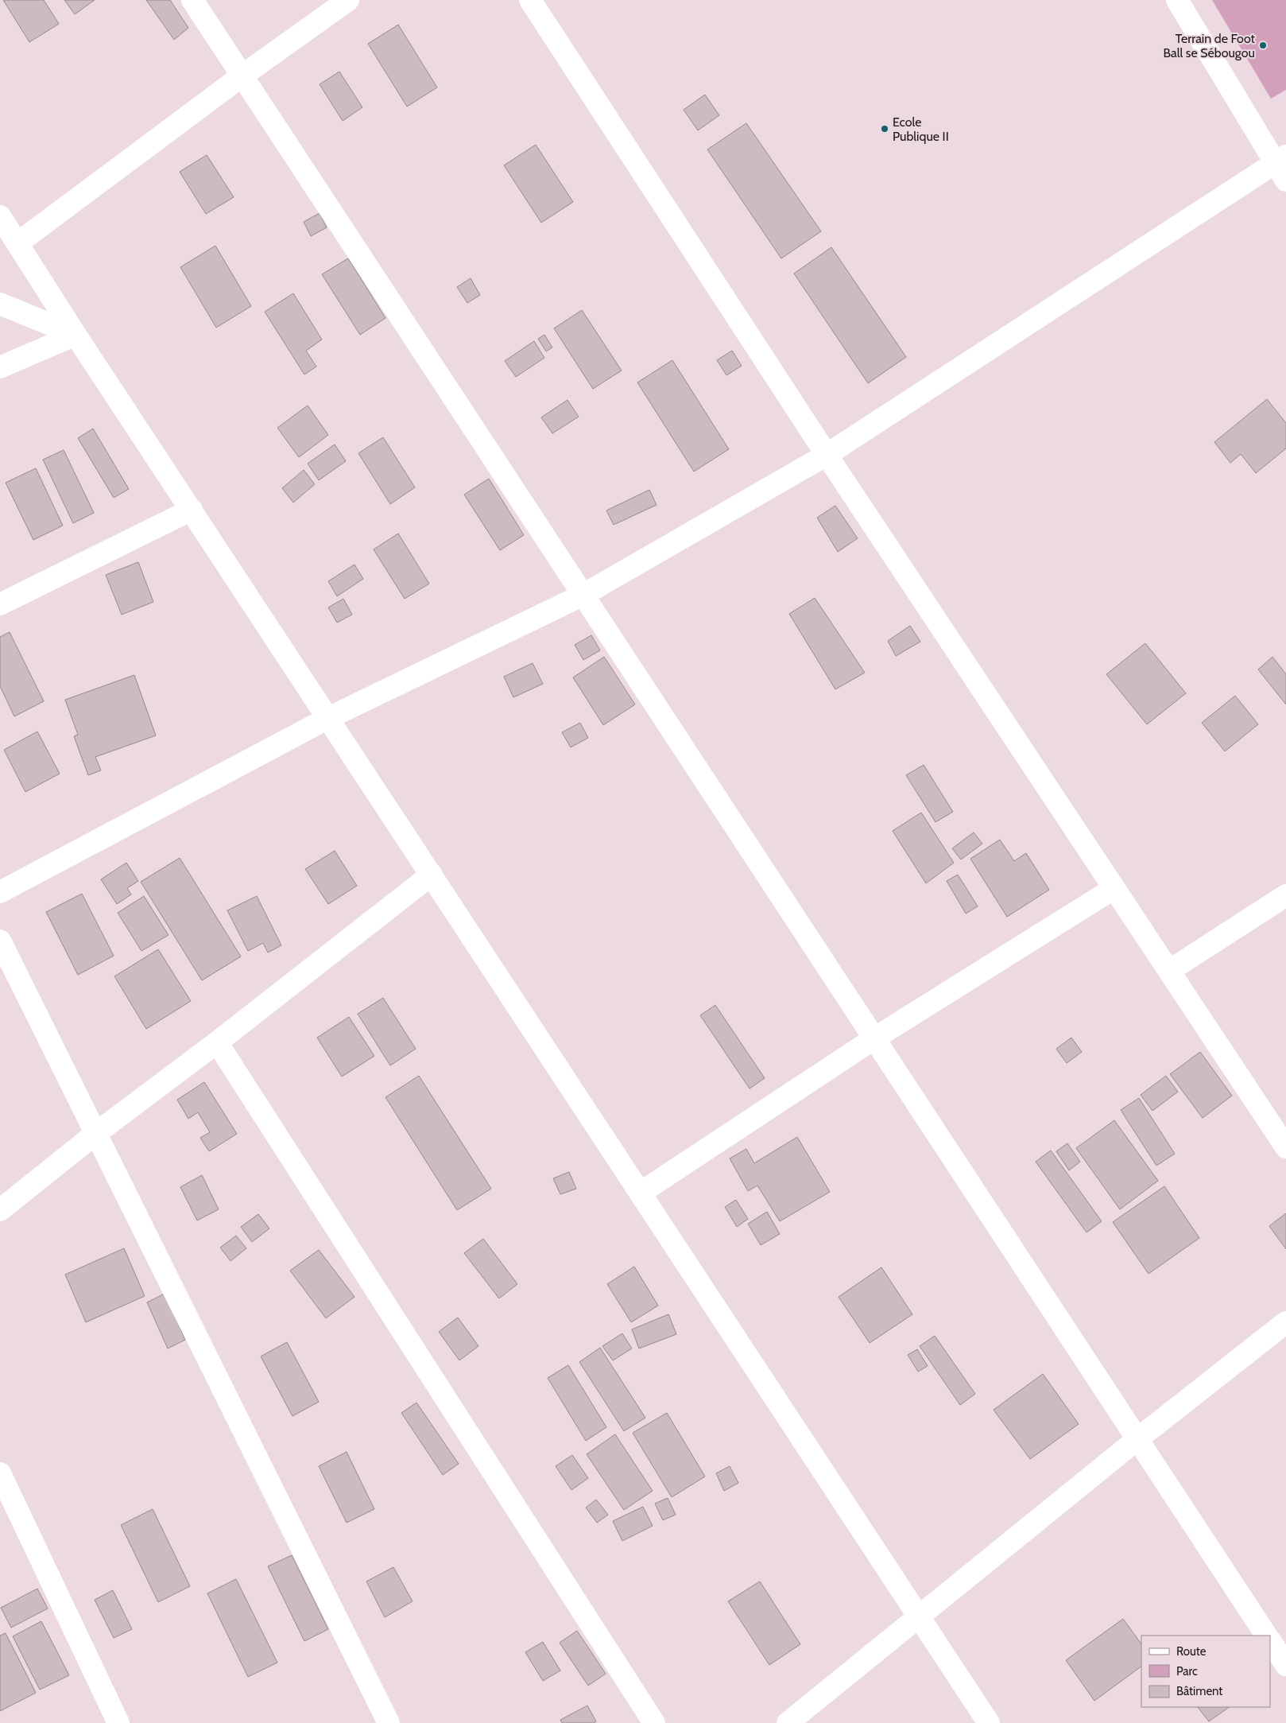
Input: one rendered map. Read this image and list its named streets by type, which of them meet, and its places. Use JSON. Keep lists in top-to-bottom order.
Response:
{
  "places": ["Terrain de Foot Ball se Sébougou", "Ecole Publique II"],
  "legend": ["Route", "Parc", "Bâtiment"]
}
